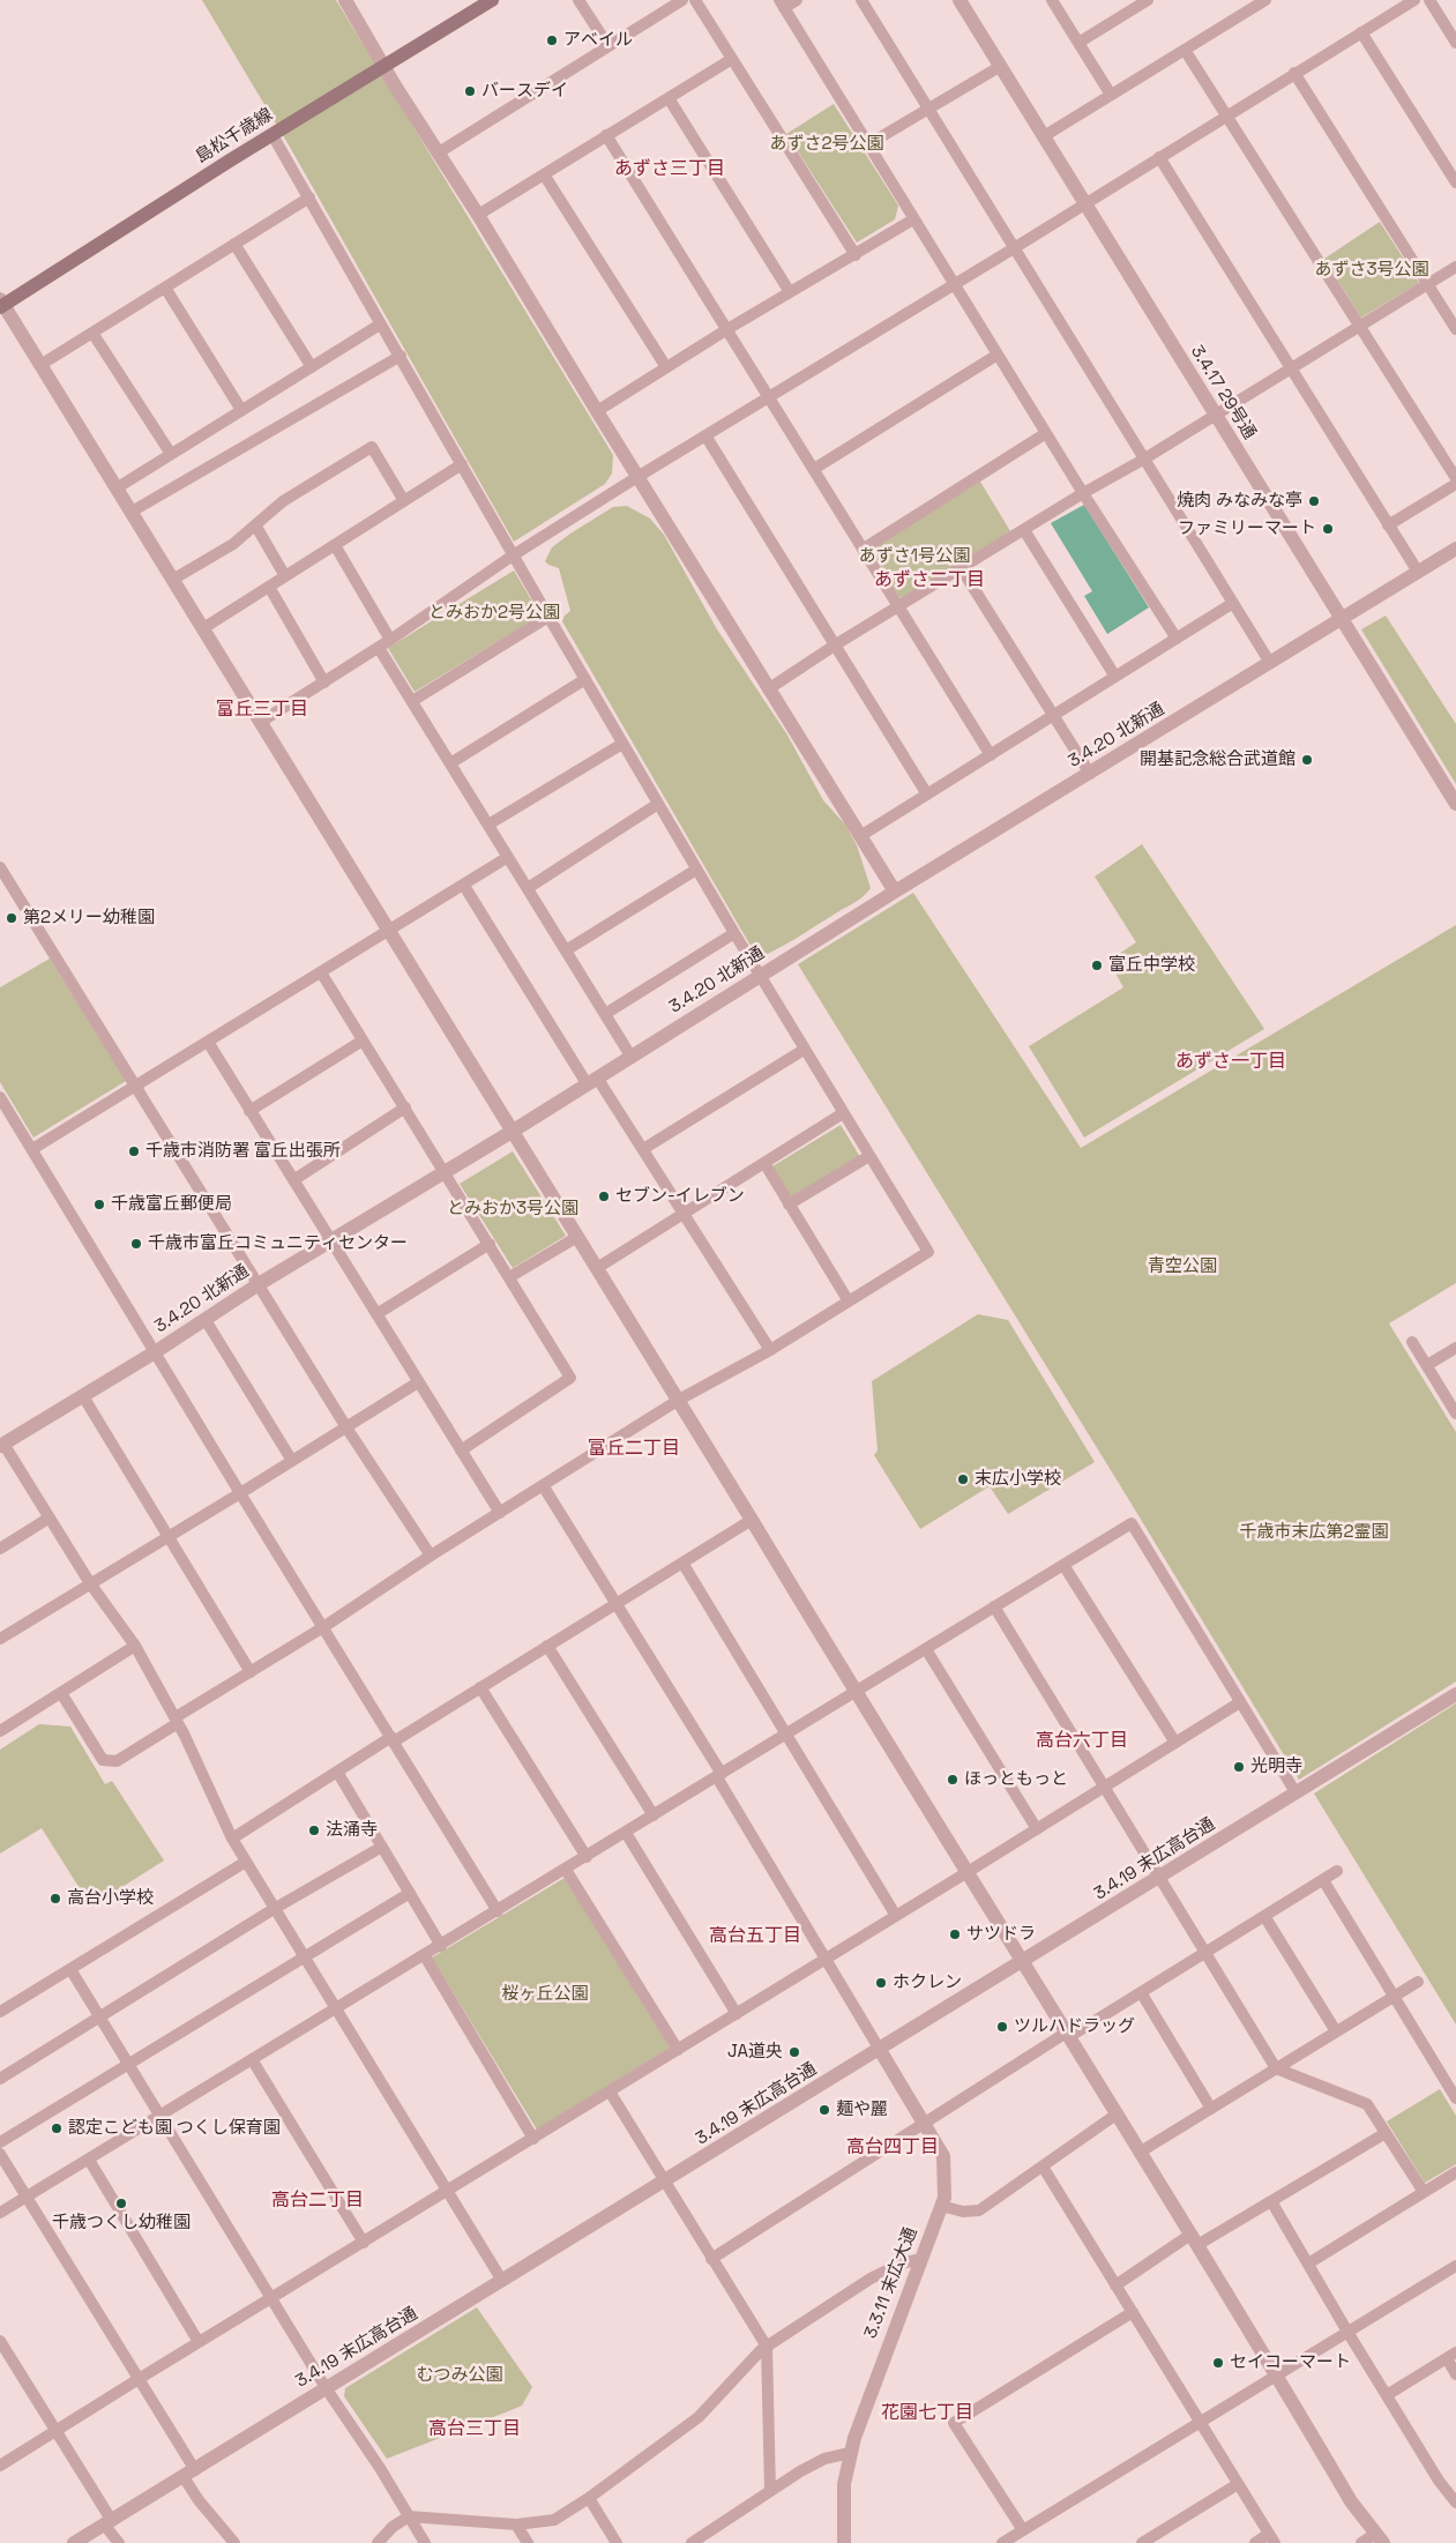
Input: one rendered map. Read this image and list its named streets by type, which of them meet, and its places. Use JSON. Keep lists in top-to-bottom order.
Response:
{
  "streets": {
    "main road": ["島松千歳線"],
    "street": [
      "3.4.17 29号通",
      "3.4.20 北新通",
      "3.4.19 末広高台通",
      "3.3.11 末広大通"
    ]
  },
  "crossings": [
    ["3.4.17 29号通", "3.4.20 北新通"],
    ["3.4.19 末広高台通", "3.3.11 末広大通"]
  ],
  "districts": [
    "あずさ三丁目",
    "あずさ二丁目",
    "富丘三丁目",
    "あずさ一丁目",
    "富丘二丁目",
    "高台六丁目",
    "高台五丁目",
    "高台四丁目",
    "高台二丁目",
    "花園七丁目",
    "高台三丁目"
  ],
  "parks": [
    "あずさ2号公園",
    "あずさ3号公園",
    "あずさ1号公園",
    "とみおか2号公園",
    "とみおか3号公園",
    "青空公園",
    "千歳市末広第2霊園",
    "桜ヶ丘公園",
    "むつみ公園"
  ],
  "places": [
    "アベイル",
    "バースデイ",
    "焼肉 みなみな亭",
    "ファミリーマート",
    "開基記念総合武道館",
    "第2メリー幼稚園",
    "富丘中学校",
    "千歳市消防署 富丘出張所",
    "セブン-イレブン",
    "千歳富丘郵便局",
    "千歳市富丘コミュニティセンター",
    "末広小学校",
    "光明寺",
    "ほっともっと",
    "法涌寺",
    "高台小学校",
    "サツドラ",
    "ホクレン",
    "ツルハドラッグ",
    "JA道央",
    "麺や麗",
    "認定こども園 つくし保育園",
    "千歳つくし幼稚園",
    "セイコーマート"
  ]
}
